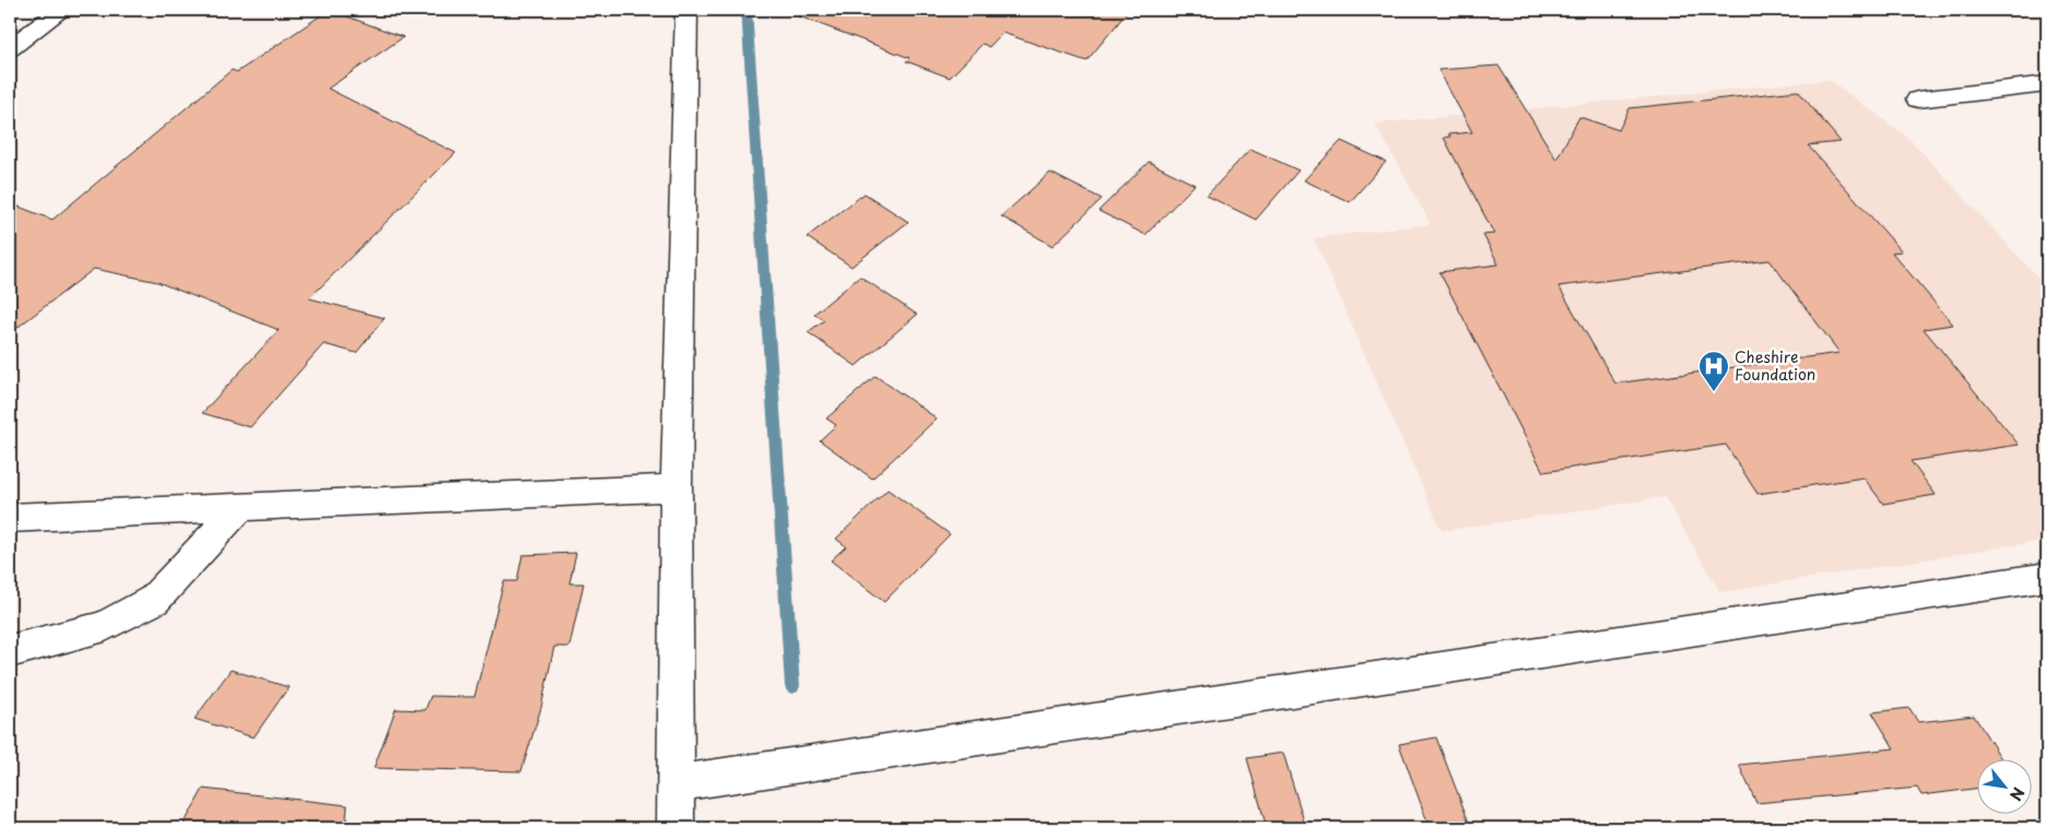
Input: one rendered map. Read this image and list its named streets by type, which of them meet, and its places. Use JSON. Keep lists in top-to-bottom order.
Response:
{
  "places": {
    "hospital": ["Cheshire Foundation"]
  },
  "north": "bottom right"
}
